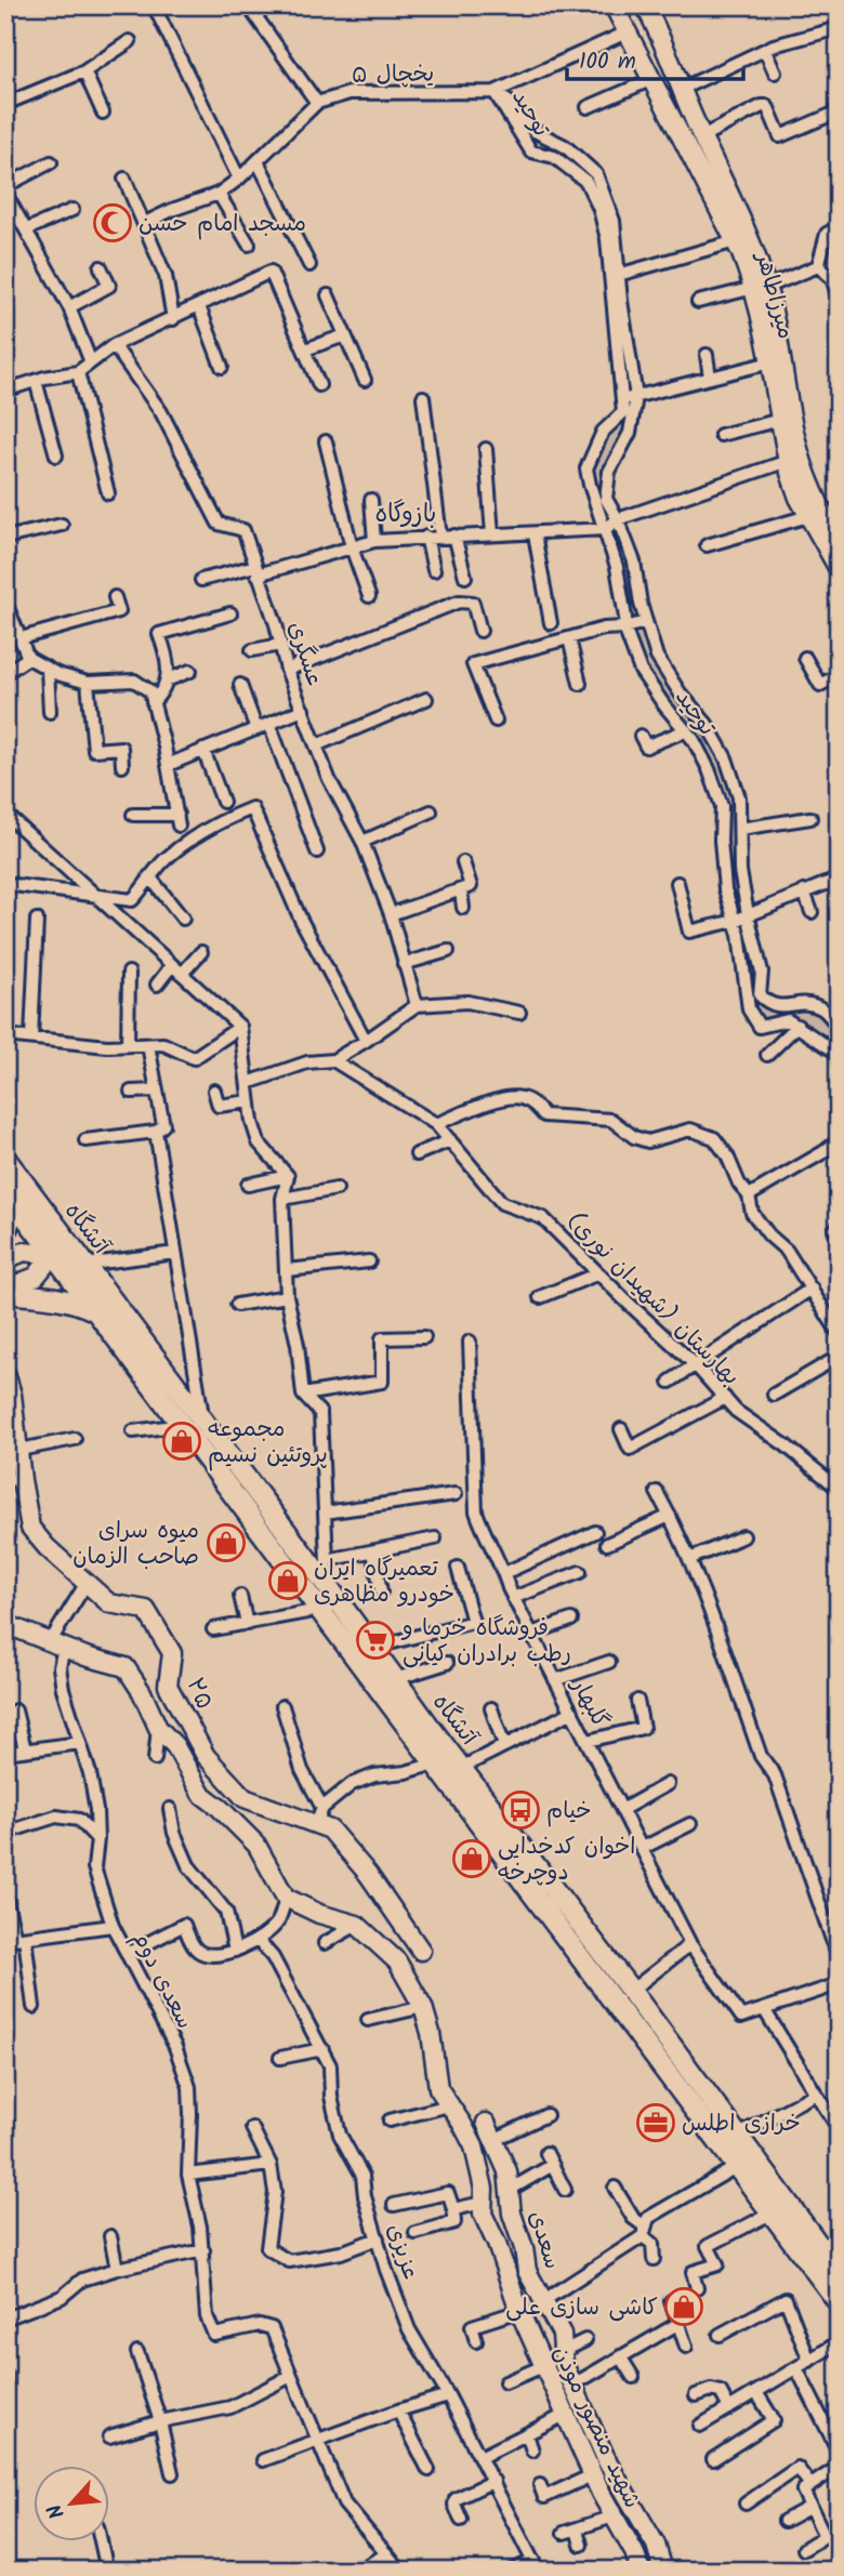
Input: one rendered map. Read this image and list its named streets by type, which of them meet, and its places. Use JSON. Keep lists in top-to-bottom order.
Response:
{
  "streets": {
    "main road": ["آتشگاه"],
    "street": [
      "یخچال ۵",
      "توحید",
      "میرزاطاهر",
      "عسگری",
      "بهارستان (شهیدان نوری)",
      "۲۵",
      "گلبهار",
      "سعدی دوم",
      "سعدی",
      "عزیزی",
      "شهید منصور موذن"
    ]
  },
  "crossings": [
    ["یخچال ۵", "توحید"],
    ["یخچال ۵", "میرزاطاهر"]
  ],
  "districts": ["بازوگاه"],
  "places": {
    "mosque": ["مسجد امام حسن"],
    "shop": [
      "مجموعه پروتئین نسیم",
      "میوه سرای صاحب الزمان",
      "تعمیرگاه ایران خودرو مظاهری",
      "اخوان کدخدایی دوچرخه",
      "کاشی سازی علی"
    ],
    "supermarket": ["فروشگاه خرما و رطب برادران کیانی"],
    "bus stop": ["خیام"],
    "office": ["خرازی اطلس"]
  },
  "scale_bar": "100 m",
  "north": "bottom left"
}
